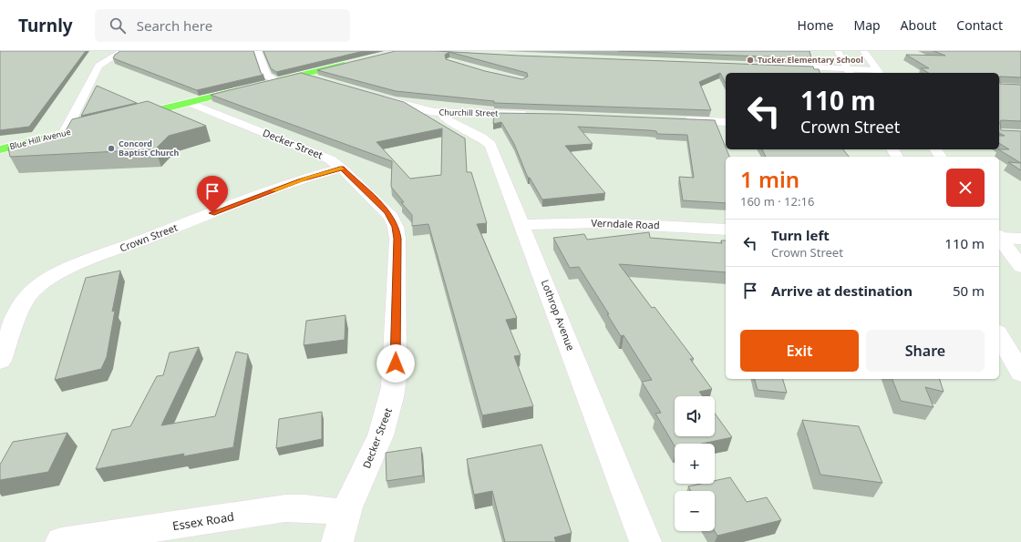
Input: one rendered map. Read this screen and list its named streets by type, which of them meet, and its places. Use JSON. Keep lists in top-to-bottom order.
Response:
{
  "streets": {
    "highway": ["Blue Hill Avenue"],
    "street": [
      "Churchill Street",
      "Decker Street",
      "Verndale Road",
      "Crown Street",
      "Lothrop Avenue",
      "Essex Road"
    ]
  },
  "crossings": [
    ["Churchill Street", "Lothrop Avenue"],
    ["Decker Street", "Crown Street"],
    ["Decker Street", "Essex Road"],
    ["Verndale Road", "Lothrop Avenue"]
  ],
  "places": ["Tucker Elementary School", "Concord Baptist Church"],
  "page": {
    "header": "Turnly",
    "search": "Search here",
    "nav": [
      "Home",
      "Map",
      "About",
      "Contact"
    ],
    "turn": ["110 m", "Crown Street"],
    "heading": ["1 min", "160 m · 12:16"],
    "list": [
      {
        "name": "Turn left",
        "note": "Crown Street",
        "value": "110 m"
      },
      {
        "name": "Arrive at destination",
        "value": "50 m"
      }
    ],
    "buttons": ["Exit", "Share"],
    "map_buttons": ["+", "−"]
  }
}
